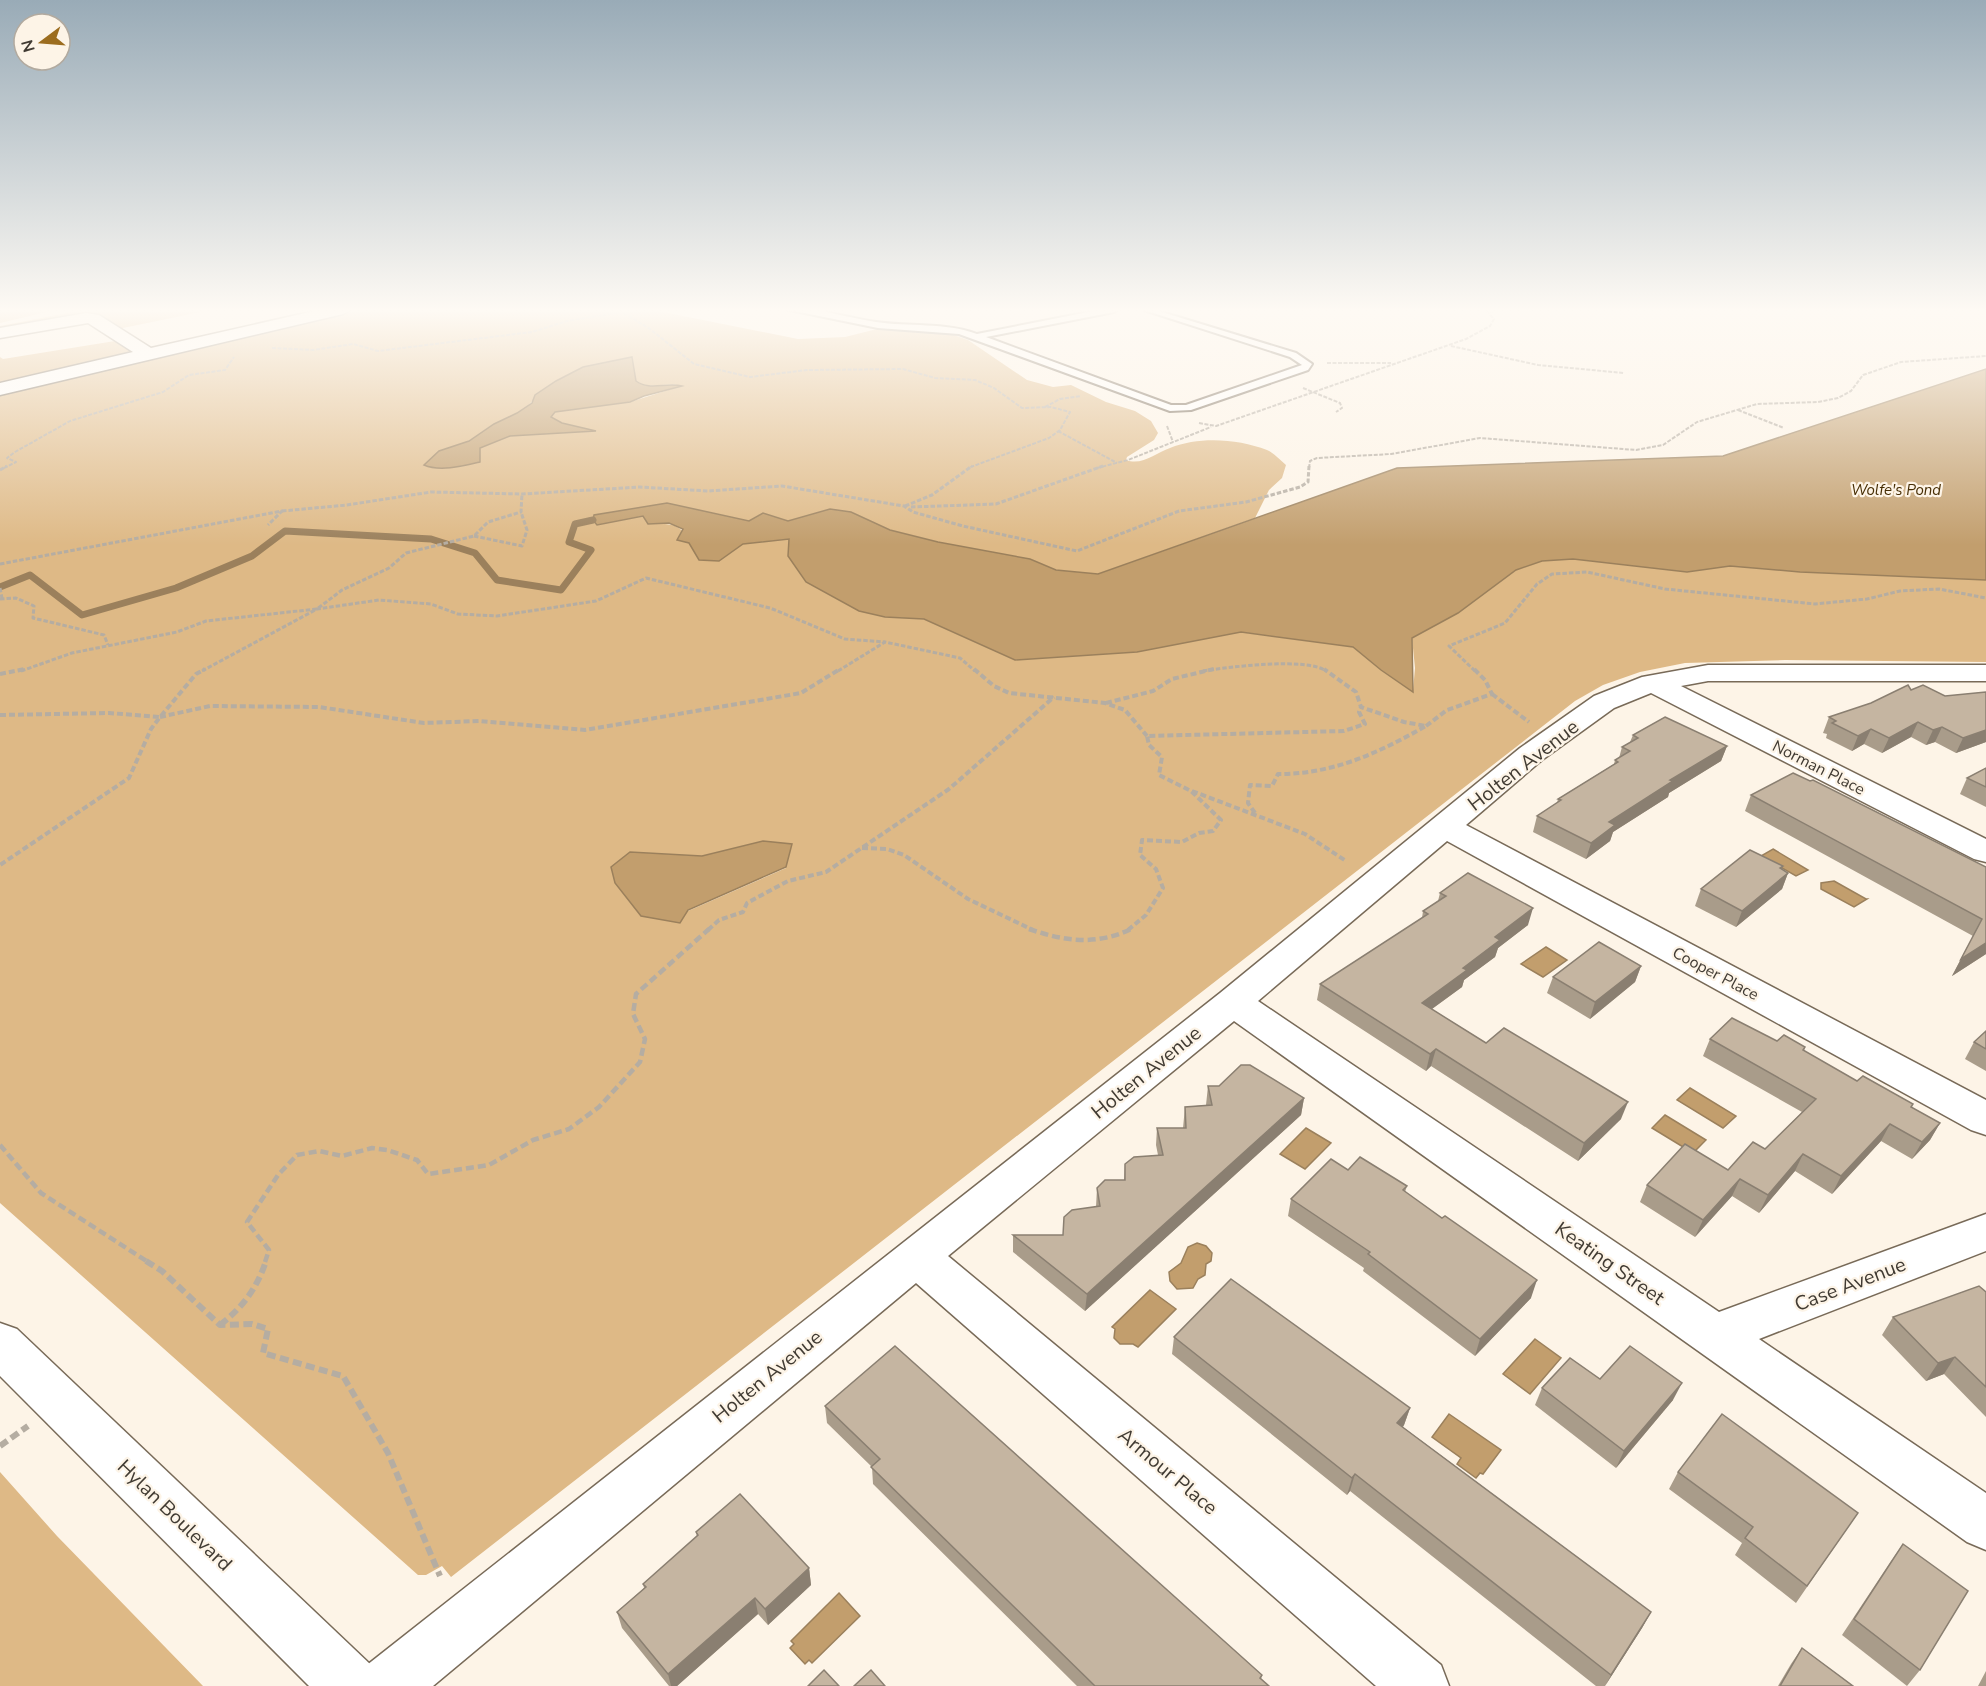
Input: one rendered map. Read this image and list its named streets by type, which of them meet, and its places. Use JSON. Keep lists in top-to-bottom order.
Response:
{
  "streets": {
    "street": [
      "Holten Avenue",
      "Norman Place",
      "Cooper Place",
      "Keating Street",
      "Case Avenue",
      "Armour Place",
      "Hylan Boulevard"
    ]
  },
  "crossings": [
    ["Holten Avenue", "Norman Place"],
    ["Holten Avenue", "Cooper Place"],
    ["Holten Avenue", "Keating Street"],
    ["Holten Avenue", "Armour Place"],
    ["Keating Street", "Case Avenue"]
  ],
  "water": ["Wolfe's Pond"],
  "north": "left"
}
